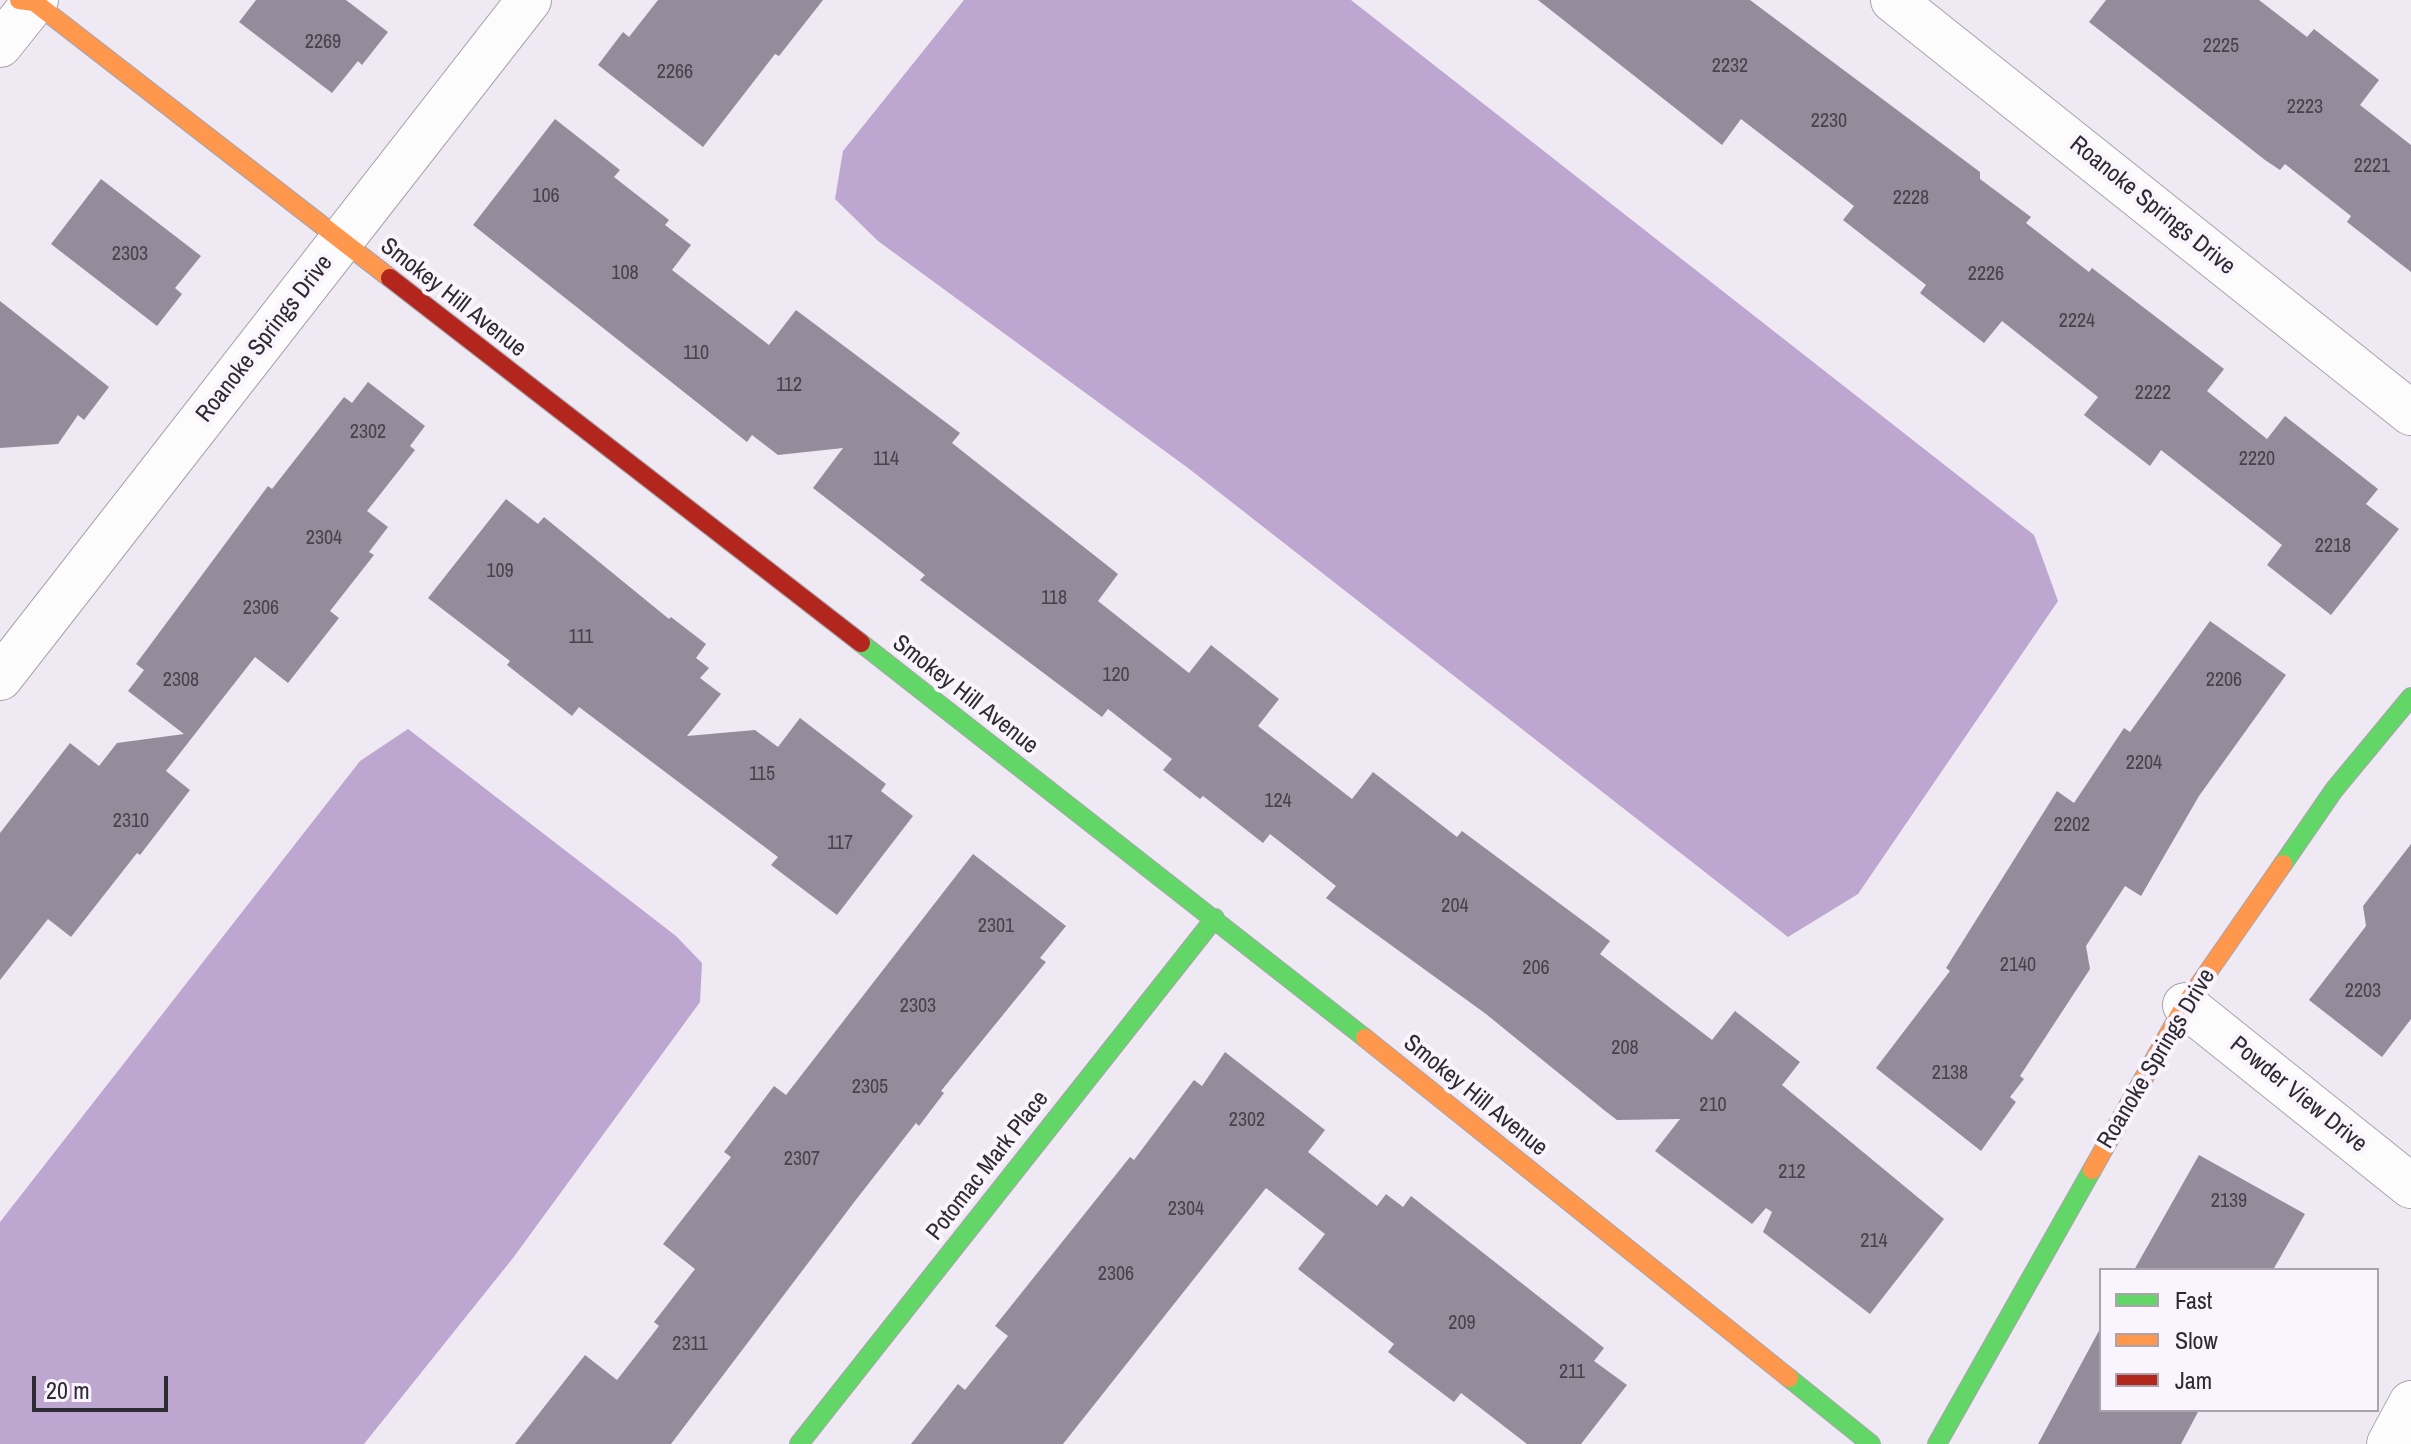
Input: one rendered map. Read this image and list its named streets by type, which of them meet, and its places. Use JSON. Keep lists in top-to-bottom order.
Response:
{
  "streets": {
    "street": [
      "Roanoke Springs Drive",
      "Smokey Hill Avenue",
      "Powder View Drive",
      "Potomac Mark Place"
    ]
  },
  "crossings": [
    ["Roanoke Springs Drive", "Smokey Hill Avenue"],
    ["Roanoke Springs Drive", "Powder View Drive"],
    ["Smokey Hill Avenue", "Potomac Mark Place"]
  ],
  "house_numbers": [
    "2269",
    "2225",
    "2232",
    "2266",
    "2223",
    "2230",
    "2221",
    "106",
    "2228",
    "2303",
    "108",
    "2226",
    "2224",
    "110",
    "112",
    "2222",
    "2302",
    "114",
    "2220",
    "2304",
    "2218",
    "109",
    "118",
    "2306",
    "111",
    "120",
    "2308",
    "2206",
    "2204",
    "115",
    "124",
    "2310",
    "2202",
    "117",
    "204",
    "2301",
    "2140",
    "206",
    "2203",
    "2303",
    "208",
    "2138",
    "2305",
    "210",
    "2302",
    "2307",
    "212",
    "2139",
    "2304",
    "214",
    "2306",
    "209",
    "2311",
    "211"
  ],
  "legend": ["Fast", "Slow", "Jam"],
  "scale_bar": "20 m"
}
